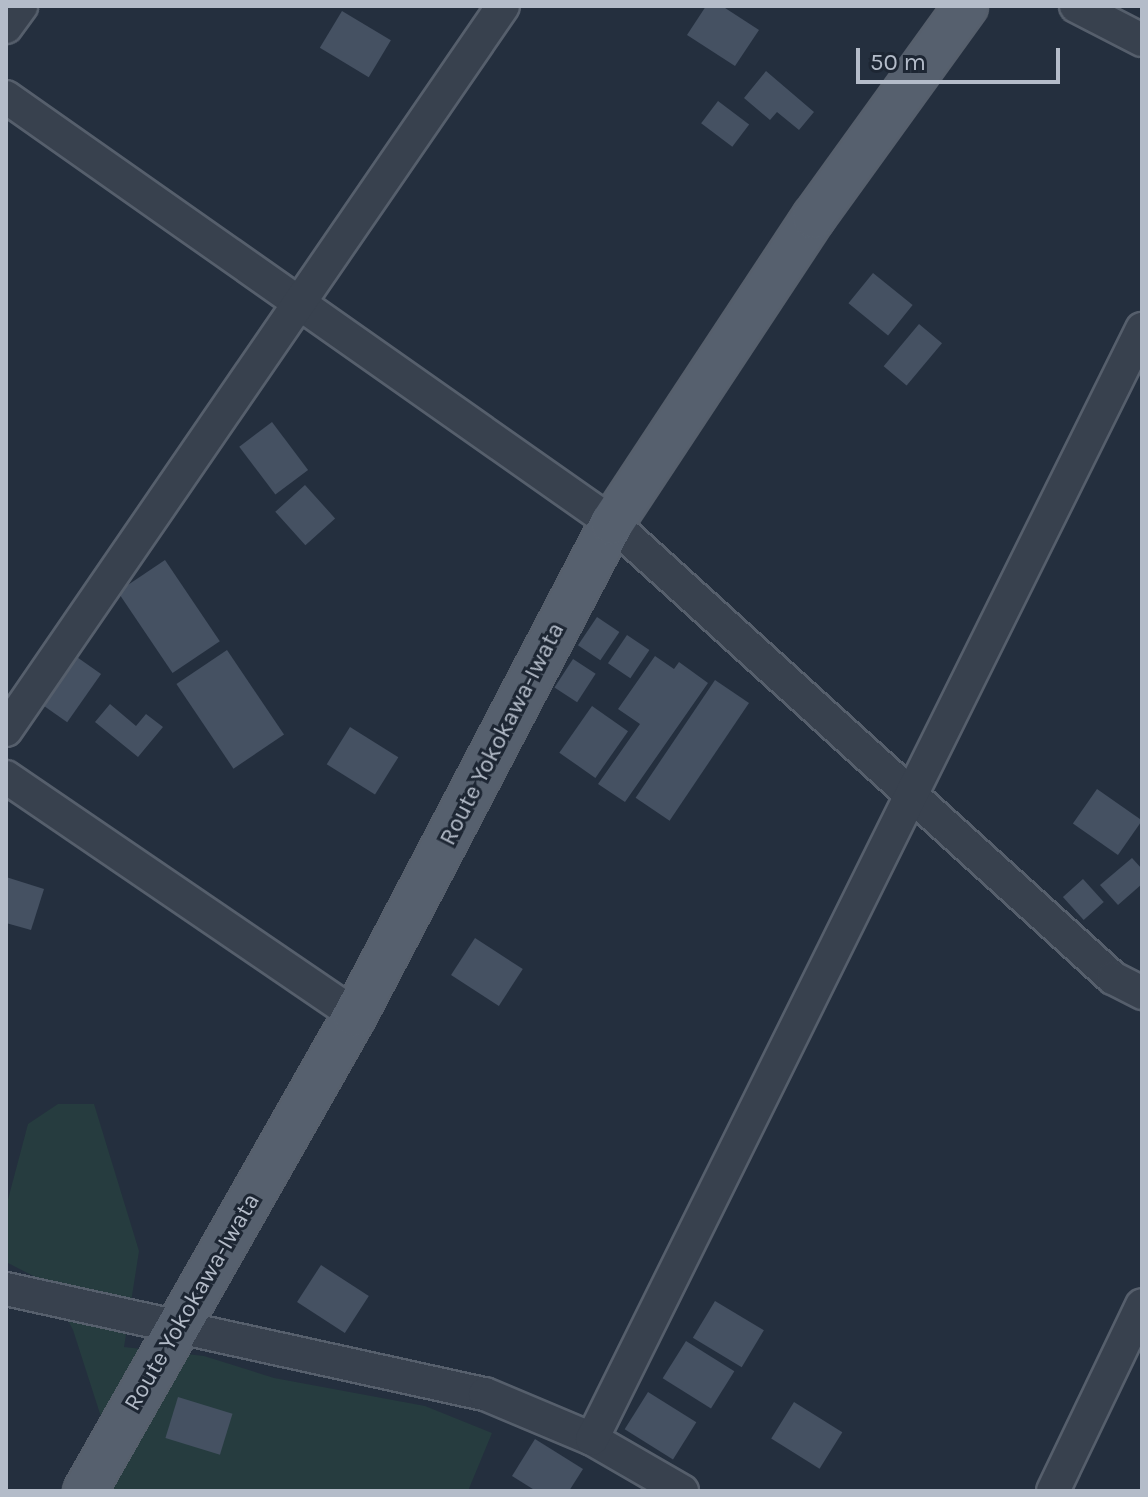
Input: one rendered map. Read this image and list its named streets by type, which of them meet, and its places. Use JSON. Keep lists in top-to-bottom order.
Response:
{
  "streets": {
    "main road": ["Route Yokokawa-Iwata"]
  },
  "scale_bar": "50 m"
}
